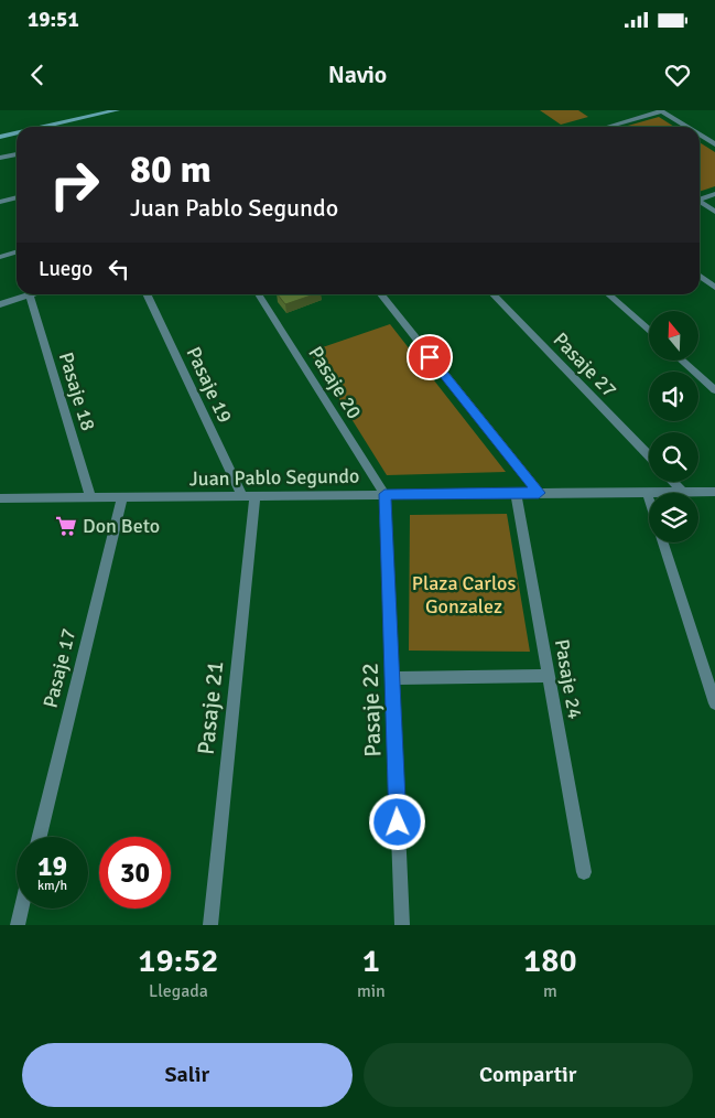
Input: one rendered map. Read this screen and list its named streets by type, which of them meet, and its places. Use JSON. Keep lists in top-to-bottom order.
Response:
{
  "streets": {
    "street": [
      "Pasaje 27",
      "Pasaje 20",
      "Pasaje 19",
      "Pasaje 18",
      "Juan Pablo Segundo",
      "Pasaje 17",
      "Pasaje 24",
      "Pasaje 21",
      "Pasaje 22"
    ]
  },
  "crossings": [
    ["Pasaje 20", "Juan Pablo Segundo"],
    ["Pasaje 20", "Pasaje 22"],
    ["Pasaje 19", "Juan Pablo Segundo"],
    ["Pasaje 19", "Pasaje 21"],
    ["Pasaje 18", "Juan Pablo Segundo"],
    ["Juan Pablo Segundo", "Pasaje 17"],
    ["Juan Pablo Segundo", "Pasaje 24"],
    ["Juan Pablo Segundo", "Pasaje 21"],
    ["Juan Pablo Segundo", "Pasaje 22"]
  ],
  "parks": ["Plaza Carlos Gonzalez"],
  "places": {
    "supermarket": ["Don Beto"]
  },
  "north": "top",
  "page": {
    "status": "19:51",
    "header": "Navio",
    "turn": ["80 m", "Juan Pablo Segundo"],
    "then": "Luego",
    "speed": "19 km/h",
    "limit": "30",
    "eta": [
      "19:52",
      "Llegada",
      "1",
      "min",
      "180",
      "m"
    ],
    "buttons": ["Salir", "Compartir"]
  }
}
